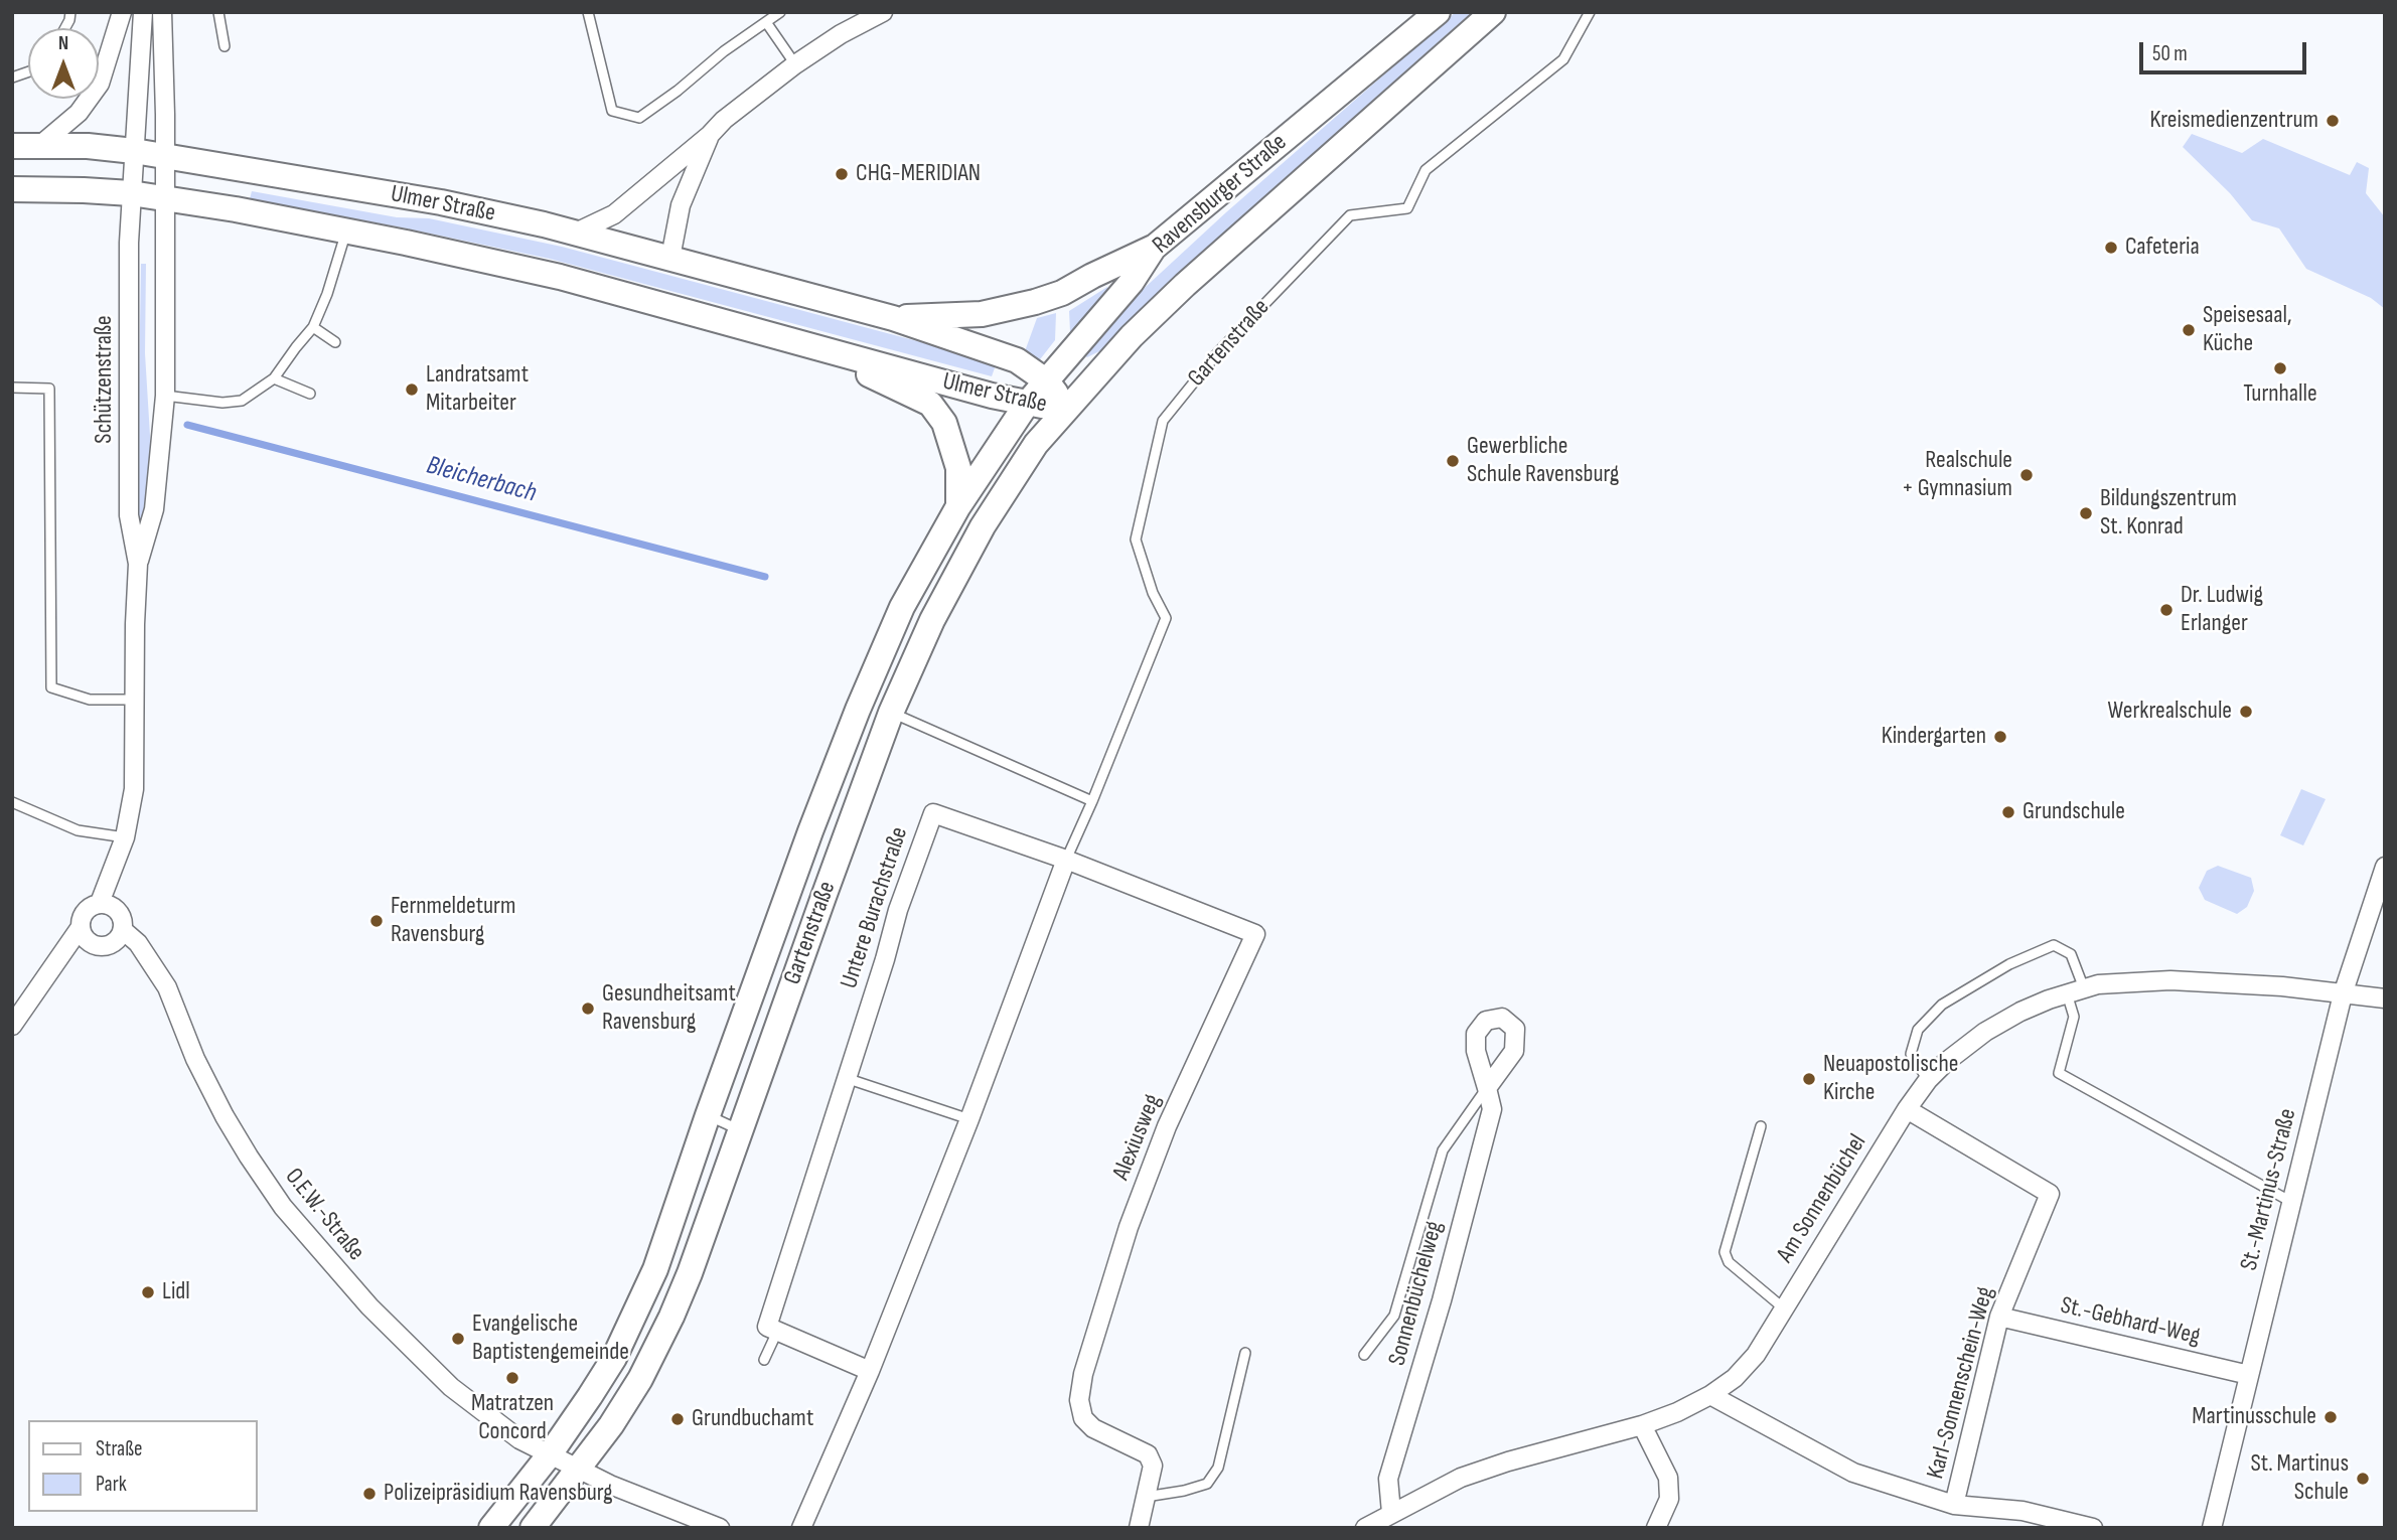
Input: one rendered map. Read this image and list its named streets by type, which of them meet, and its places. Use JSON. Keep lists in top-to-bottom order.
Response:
{
  "streets": {
    "main road": ["Ravensburger Straße", "Ulmer Straße", "Gartenstraße"],
    "street": [
      "Schützenstraße",
      "Untere Burachstraße",
      "Alexiusweg",
      "St.-Martinus-Straße",
      "Am Sonnenbüchel",
      "O.E.W.-Straße",
      "Sonnenbüchelweg",
      "St.-Gebhard-Weg",
      "Karl-Sonnenschein-Weg"
    ]
  },
  "crossings": [
    ["Ravensburger Straße", "Ulmer Straße"],
    ["Ravensburger Straße", "Gartenstraße"],
    ["Ulmer Straße", "Gartenstraße"],
    ["Ulmer Straße", "Schützenstraße"],
    ["Gartenstraße", "O.E.W.-Straße"],
    ["Schützenstraße", "O.E.W.-Straße"],
    ["Untere Burachstraße", "Alexiusweg"],
    ["St.-Martinus-Straße", "Am Sonnenbüchel"],
    ["St.-Martinus-Straße", "St.-Gebhard-Weg"],
    ["Am Sonnenbüchel", "Sonnenbüchelweg"],
    ["Am Sonnenbüchel", "Karl-Sonnenschein-Weg"],
    ["St.-Gebhard-Weg", "Karl-Sonnenschein-Weg"]
  ],
  "water": ["Bleicherbach"],
  "places": [
    "Kreismedienzentrum",
    "CHG-MERIDIAN",
    "Cafeteria",
    "Speisesaal, Küche",
    "Turnhalle",
    "Landratsamt Mitarbeiter",
    "Gewerbliche Schule Ravensburg",
    "Realschule + Gymnasium",
    "Bildungszentrum St. Konrad",
    "Dr. Ludwig Erlanger",
    "Werkrealschule",
    "Kindergarten",
    "Grundschule",
    "Fernmeldeturm Ravensburg",
    "Gesundheitsamt Ravensburg",
    "Neuapostolische Kirche",
    "Lidl",
    "Evangelische Baptistengemeinde",
    "Matratzen Concord",
    "Martinusschule",
    "Grundbuchamt",
    "St. Martinus Schule",
    "Polizeipräsidium Ravensburg"
  ],
  "legend": ["Straße", "Park"],
  "scale_bar": "50 m",
  "north": "top"
}
